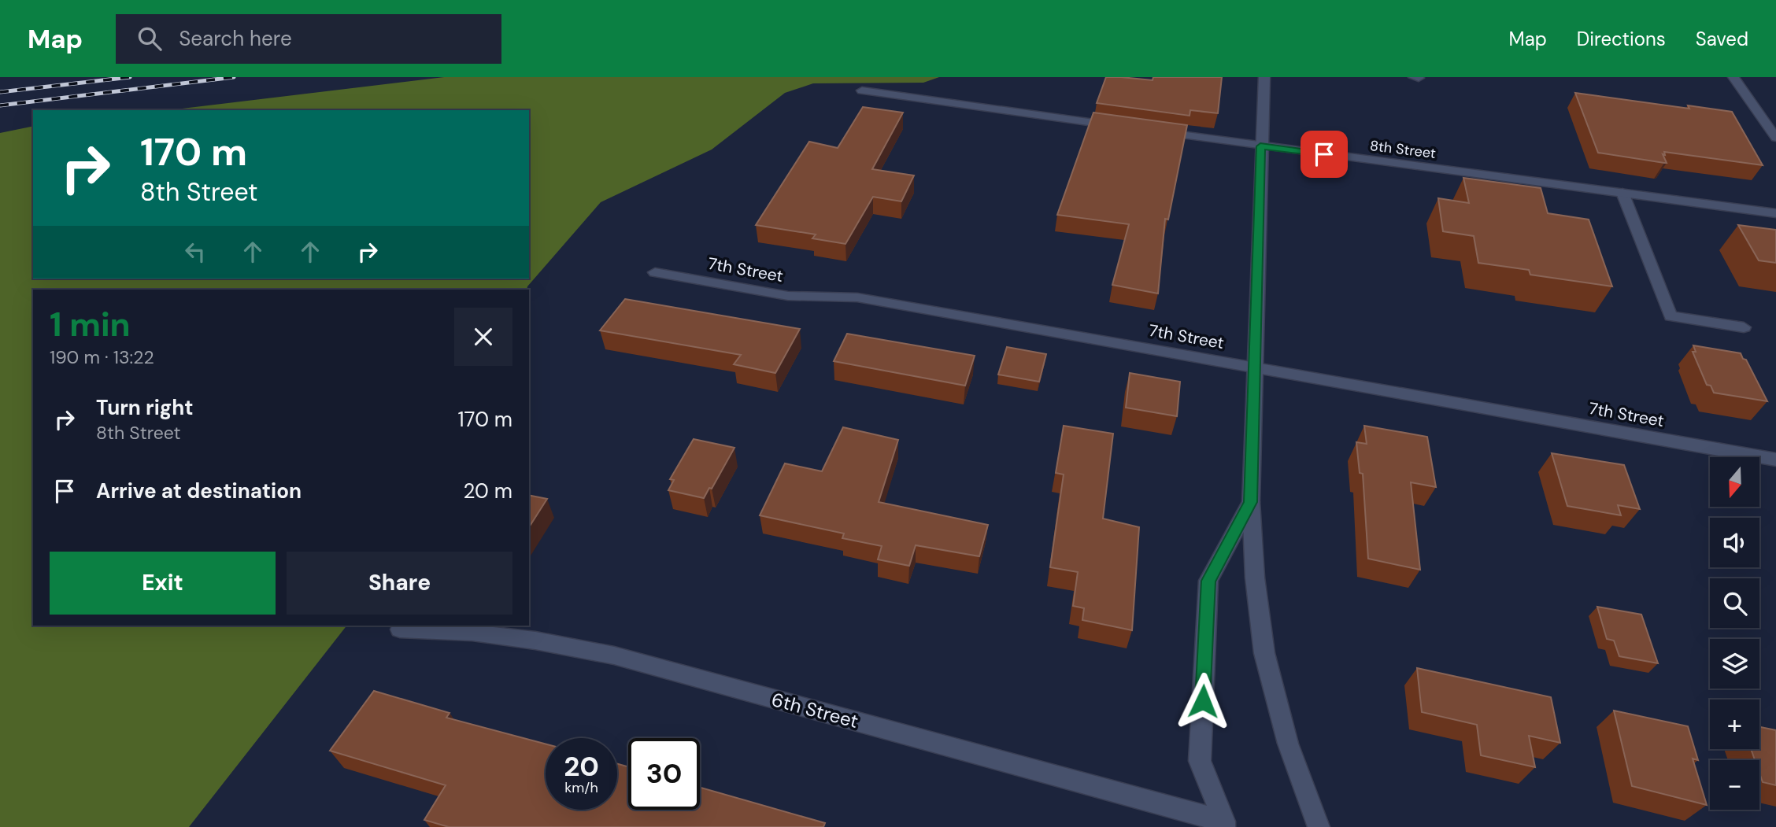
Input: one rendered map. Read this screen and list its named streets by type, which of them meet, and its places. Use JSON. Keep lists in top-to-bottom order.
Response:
{
  "streets": {
    "street": ["8th Street", "7th Street", "6th Street"]
  },
  "north": "bottom",
  "page": {
    "header": "Map",
    "search": "Search here",
    "nav": ["Map", "Directions", "Saved"],
    "turn": ["170 m", "8th Street"],
    "heading": ["1 min", "190 m · 13:22"],
    "list": [
      {
        "name": "Turn right",
        "note": "8th Street",
        "value": "170 m"
      },
      {
        "name": "Arrive at destination",
        "value": "20 m"
      }
    ],
    "map_buttons": ["+", "−"],
    "buttons": ["Exit", "Share"],
    "speed": "20 km/h",
    "limit": "30"
  }
}
